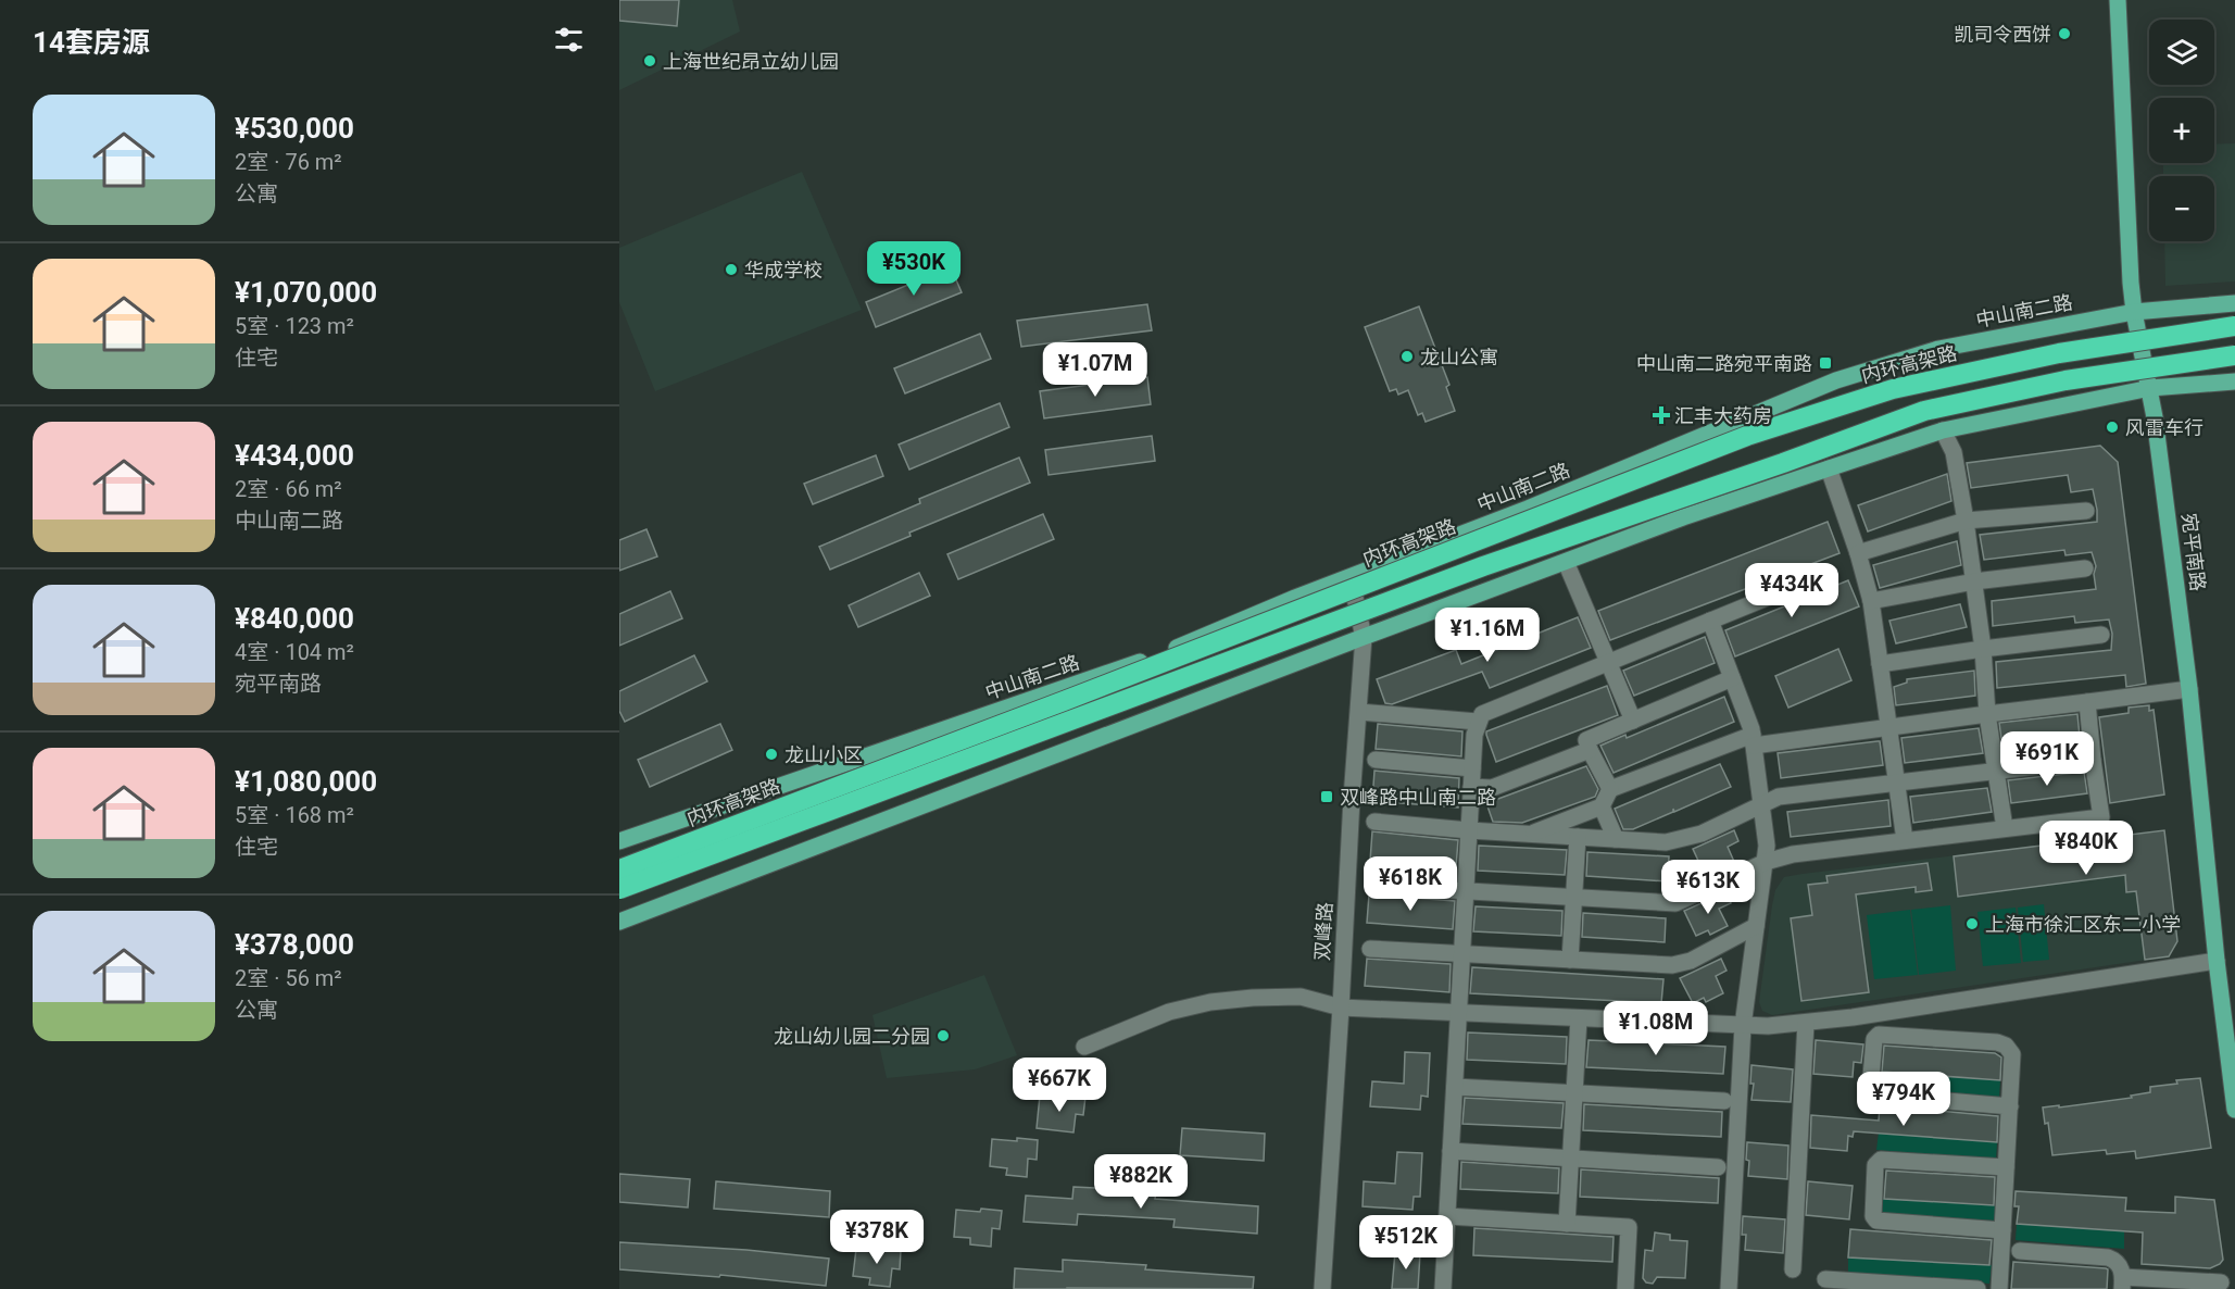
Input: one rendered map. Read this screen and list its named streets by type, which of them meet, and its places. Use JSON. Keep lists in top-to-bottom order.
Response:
{
  "streets": {
    "highway": ["内环高架路"],
    "main road": ["中山南二路", "宛平南路"],
    "street": ["双峰路"]
  },
  "crossings": [
    ["中山南二路", "宛平南路"],
    ["中山南二路", "双峰路"]
  ],
  "places": {
    "other": [
      "凯司令西饼",
      "上海世纪昂立幼儿园",
      "华成学校",
      "龙山公寓",
      "风雷车行",
      "龙山小区",
      "上海市徐汇区东二小学",
      "龙山幼儿园二分园"
    ],
    "transit": ["中山南二路宛平南路", "双峰路中山南二路"],
    "health": ["汇丰大药房"]
  },
  "page": {
    "heading": "14套房源",
    "map_buttons": ["+", "−"],
    "list": [
      {
        "name": "¥530,000",
        "note": "2室 · 76 m² · 公寓"
      },
      {
        "name": "¥1,070,000",
        "note": "5室 · 123 m² · 住宅"
      },
      {
        "name": "¥434,000",
        "note": "2室 · 66 m² · 中山南二路"
      },
      {
        "name": "¥840,000",
        "note": "4室 · 104 m² · 宛平南路"
      },
      {
        "name": "¥1,080,000",
        "note": "5室 · 168 m² · 住宅"
      },
      {
        "name": "¥378,000",
        "note": "2室 · 56 m² · 公寓"
      }
    ],
    "price": [
      "¥530K",
      "¥1.07M",
      "¥434K",
      "¥1.16M",
      "¥691K",
      "¥840K",
      "¥618K",
      "¥613K",
      "¥1.08M",
      "¥667K",
      "¥794K",
      "¥882K",
      "¥378K",
      "¥512K"
    ]
  }
}
